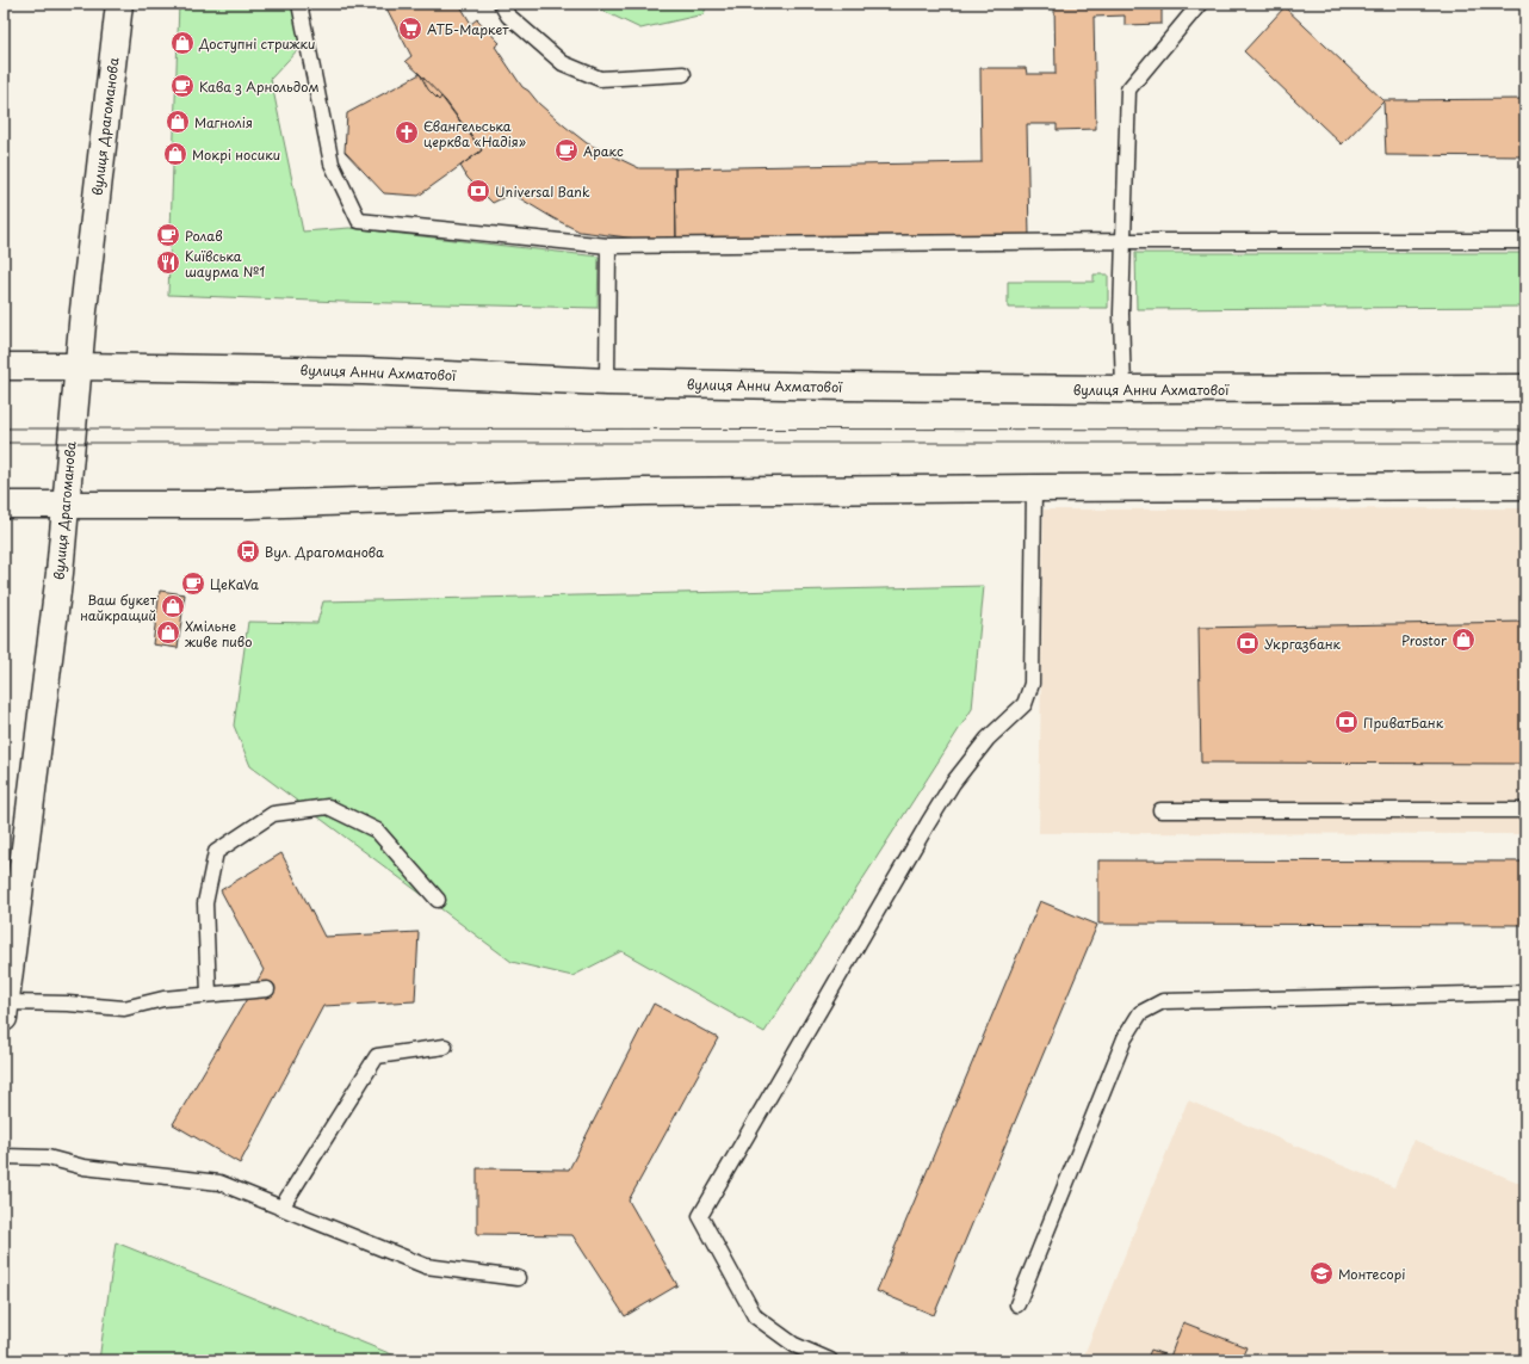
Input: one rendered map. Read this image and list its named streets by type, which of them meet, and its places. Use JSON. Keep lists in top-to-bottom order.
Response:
{
  "streets": {
    "main road": ["вулиця Драгоманова", "вулиця Анни Ахматової"]
  },
  "crossings": [
    ["вулиця Драгоманова", "вулиця Анни Ахматової"]
  ],
  "places": {
    "supermarket": ["АТБ-Маркет"],
    "shop": [
      "Доступні стрижки",
      "Магнолія",
      "Мокрі носики",
      "Ваш букет найкращий",
      "Хмільне живе пиво",
      "Prostor"
    ],
    "cafe": [
      "Кава з Арнольдом",
      "Аракс",
      "Ролав",
      "ЦеKaVa"
    ],
    "church": ["Євангельська церква «Надія»"],
    "bank": ["Universal Bank", "Укргазбанк", "ПриватБанк"],
    "restaurant": ["Київська шаурма №1"],
    "bus stop": ["Вул. Драгоманова"],
    "school or university": ["Монтесорі"]
  }
}
